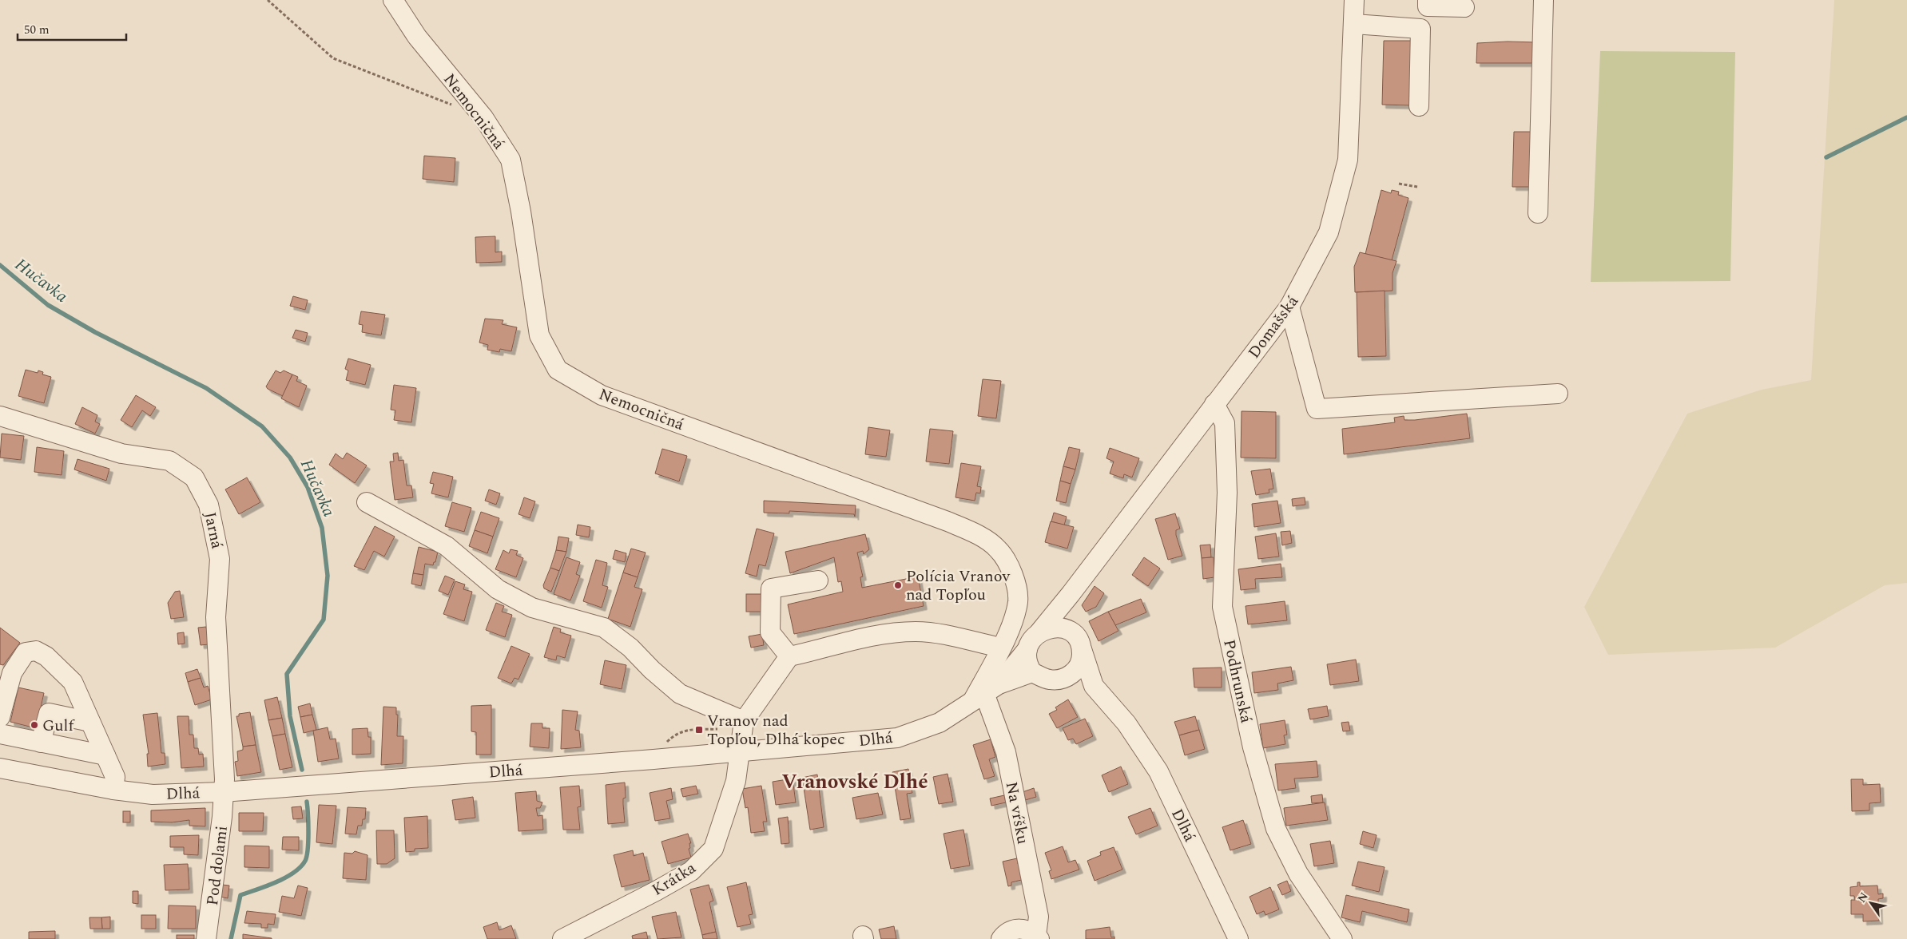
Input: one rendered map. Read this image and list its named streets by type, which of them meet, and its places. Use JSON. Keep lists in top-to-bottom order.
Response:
{
  "streets": {
    "street": [
      "Nemocničná",
      "Domašská",
      "Jarná",
      "Podhrunská",
      "Dlhá",
      "Na vŕšku",
      "Pod dolami",
      "Krátka"
    ]
  },
  "crossings": [
    ["Nemocničná", "Dlhá"],
    ["Nemocničná", "Na vŕšku"],
    ["Domašská", "Podhrunská"],
    ["Jarná", "Dlhá"],
    ["Jarná", "Pod dolami"],
    ["Dlhá", "Na vŕšku"],
    ["Dlhá", "Pod dolami"],
    ["Dlhá", "Krátka"]
  ],
  "districts": ["Vranovské Dlhé"],
  "water": ["Hučavka"],
  "places": {
    "other": ["Polícia Vranov nad Topľou", "Gulf"],
    "transit": ["Vranov nad Topľou, Dlhá kopec"]
  },
  "scale_bar": "50 m",
  "north": "top left"
}
